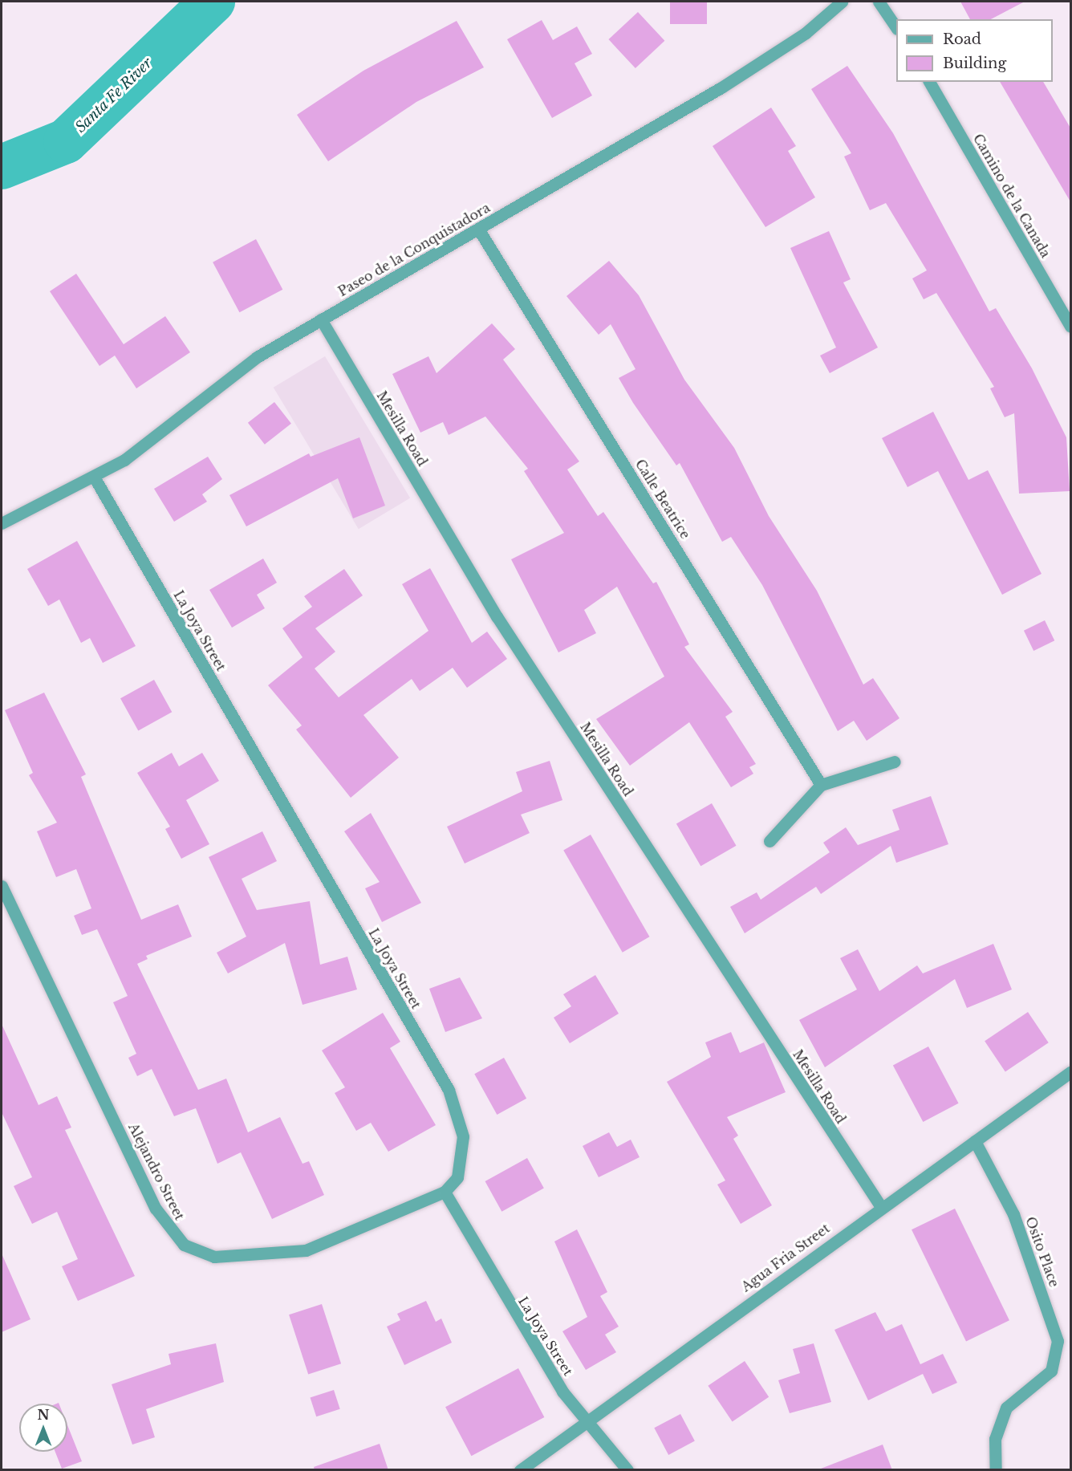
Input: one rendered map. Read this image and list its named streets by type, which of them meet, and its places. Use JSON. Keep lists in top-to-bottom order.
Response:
{
  "streets": {
    "street": [
      "Camino de la Canada",
      "Paseo de la Conquistadora",
      "Mesilla Road",
      "Calle Beatrice",
      "La Joya Street",
      "Alejandro Street",
      "Osito Place",
      "Agua Fria Street"
    ]
  },
  "crossings": [
    ["Paseo de la Conquistadora", "Mesilla Road"],
    ["Paseo de la Conquistadora", "Calle Beatrice"],
    ["Paseo de la Conquistadora", "La Joya Street"],
    ["Mesilla Road", "Agua Fria Street"],
    ["La Joya Street", "Alejandro Street"],
    ["La Joya Street", "Agua Fria Street"],
    ["Osito Place", "Agua Fria Street"]
  ],
  "water": ["Santa Fe River"],
  "legend": ["Road", "Building"],
  "north": "top"
}
